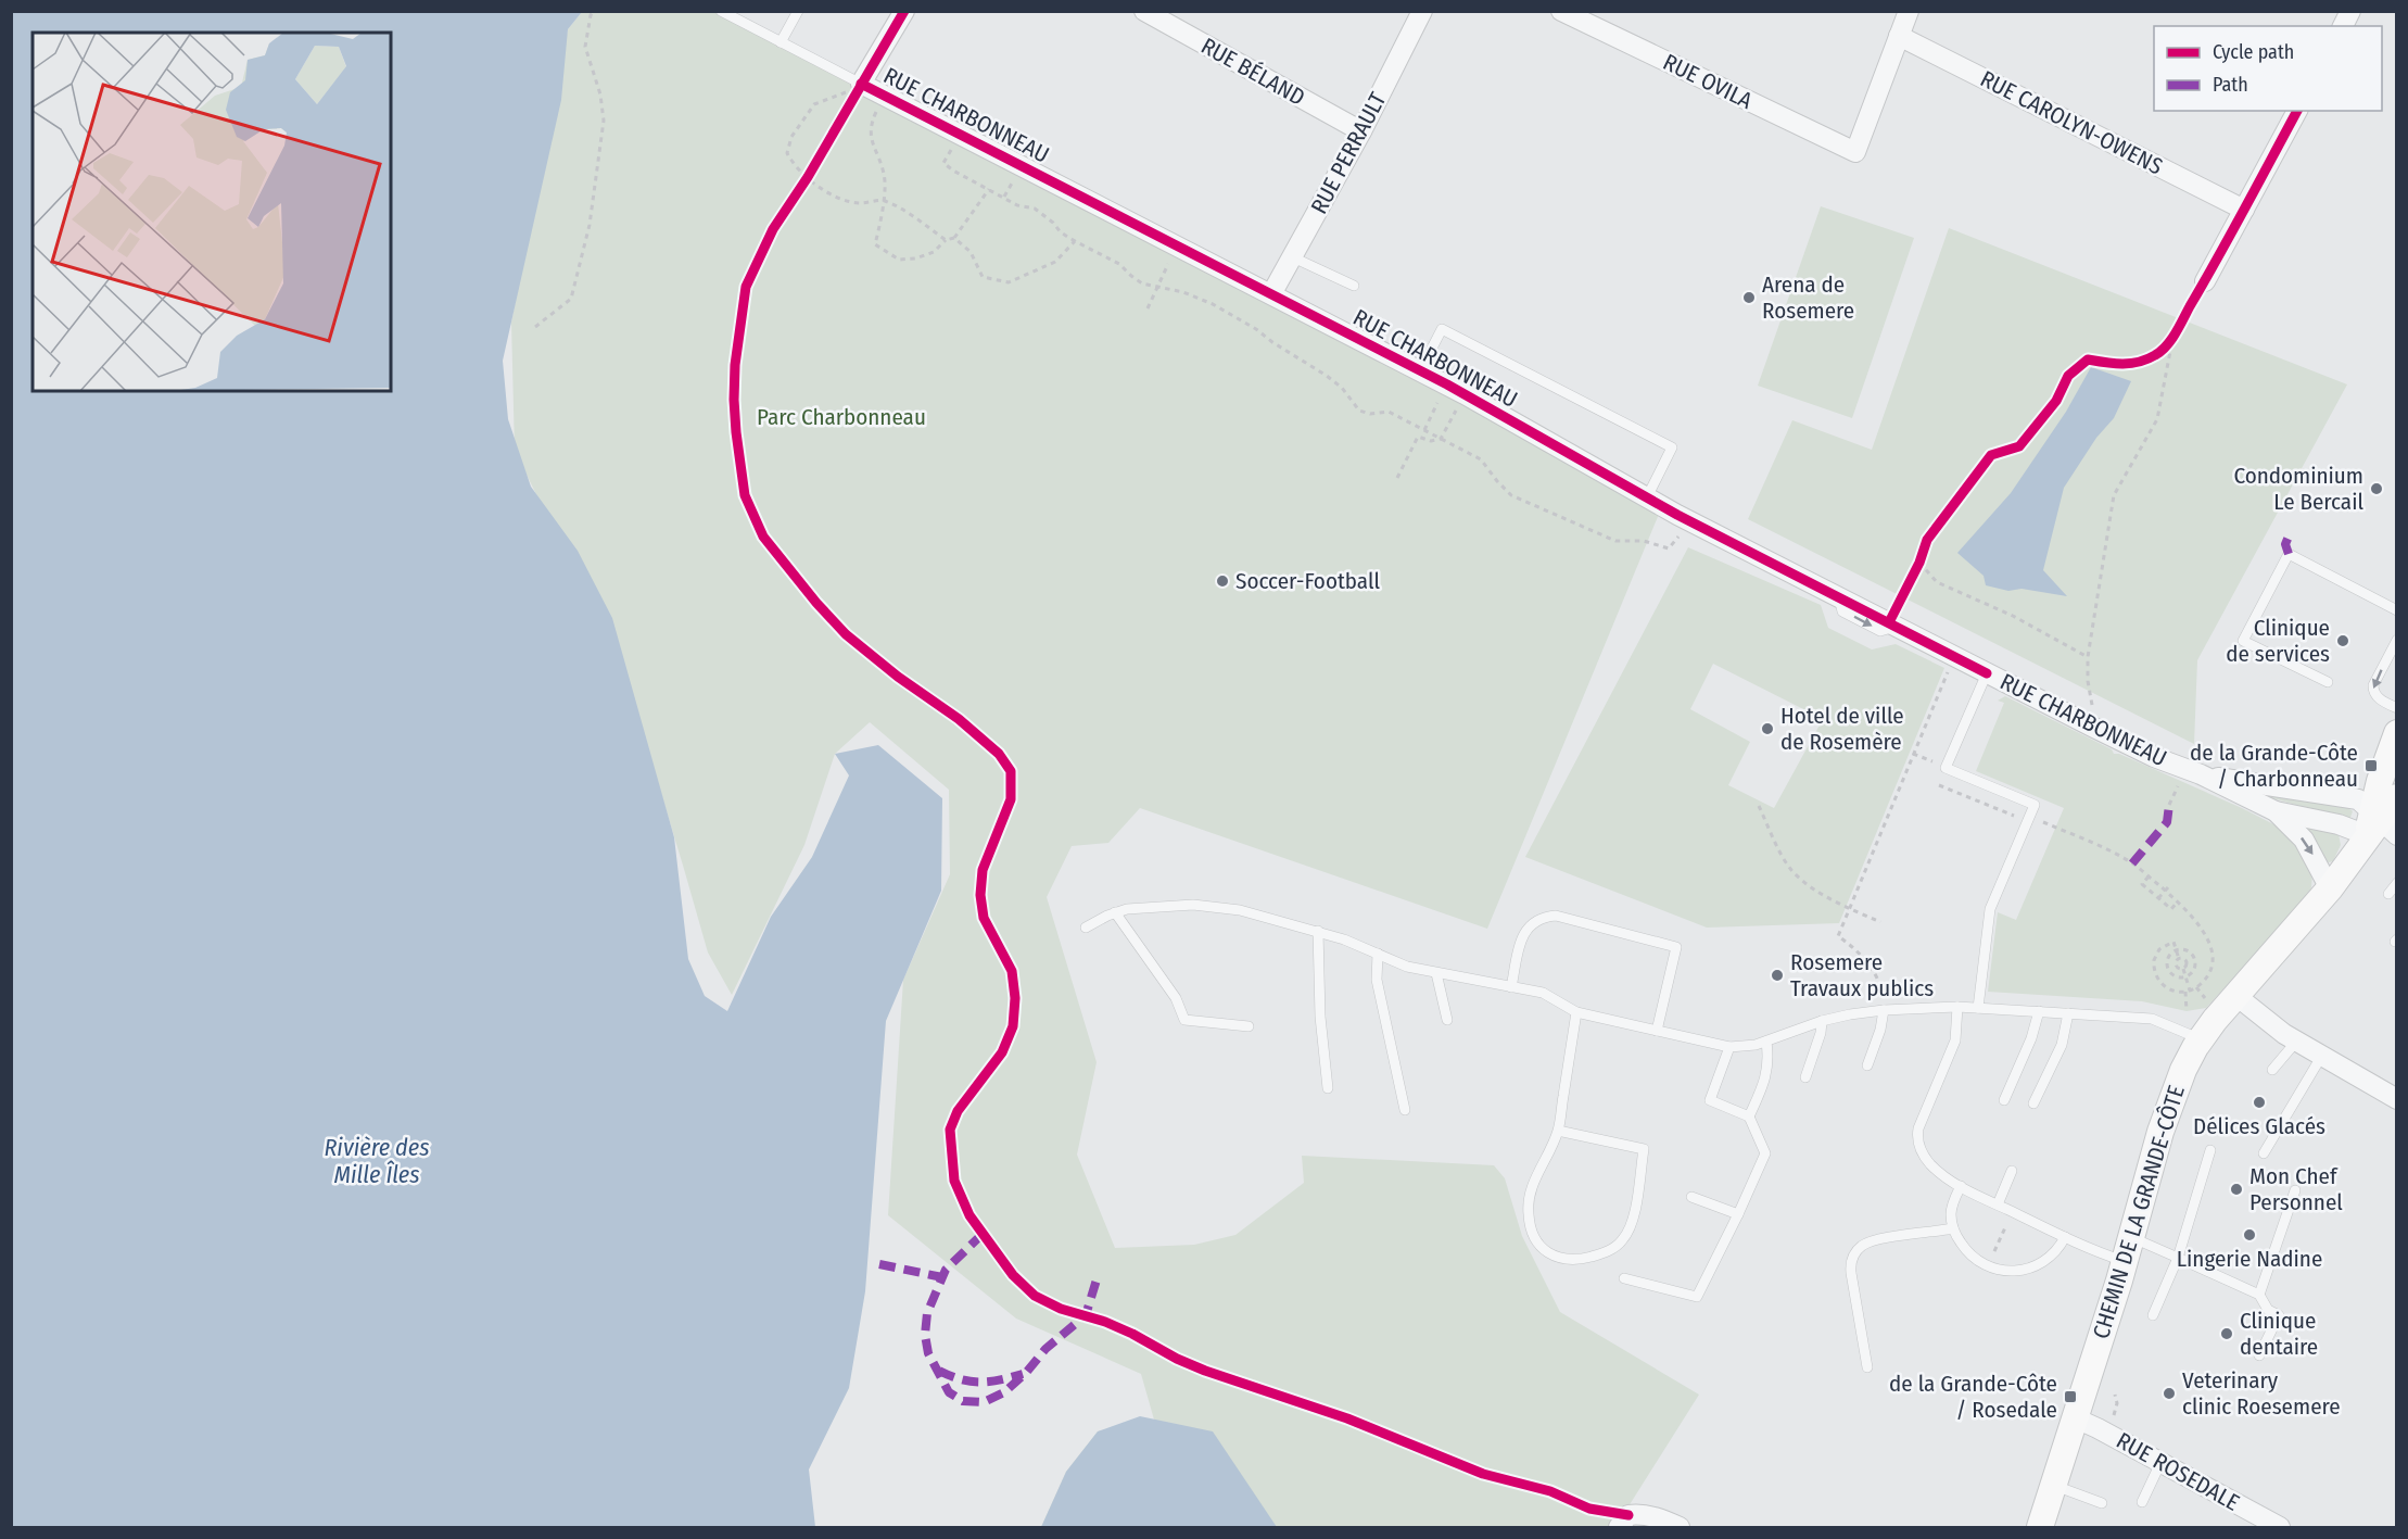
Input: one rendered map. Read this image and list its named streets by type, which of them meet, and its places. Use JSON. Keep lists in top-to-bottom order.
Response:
{
  "streets": {
    "main road": ["CHEMIN DE LA GRANDE-CÔTE"],
    "street": [
      "RUE BÉLAND",
      "RUE OVILA",
      "RUE CHARBONNEAU",
      "RUE CAROLYN-OWENS",
      "RUE PERRAULT",
      "RUE ROSEDALE"
    ]
  },
  "crossings": [
    ["RUE BÉLAND", "RUE PERRAULT"],
    ["RUE OVILA", "RUE CAROLYN-OWENS"],
    ["RUE CHARBONNEAU", "RUE PERRAULT"],
    ["RUE CHARBONNEAU", "CHEMIN DE LA GRANDE-CÔTE"],
    ["CHEMIN DE LA GRANDE-CÔTE", "RUE ROSEDALE"]
  ],
  "water": ["Rivière des Mille Îles"],
  "parks": ["Parc Charbonneau"],
  "places": {
    "other": [
      "Arena de Rosemere",
      "Condominium Le Bercail",
      "Soccer-Football",
      "Clinique de services",
      "Hotel de ville de Rosemère",
      "Rosemere Travaux publics",
      "Délices Glacés",
      "Mon Chef Personnel",
      "Lingerie Nadine",
      "Clinique dentaire",
      "Veterinary clinic Roesemere"
    ],
    "transit": ["de la Grande-Côte / Charbonneau", "de la Grande-Côte / Rosedale"]
  },
  "legend": ["Cycle path", "Path"]
}
